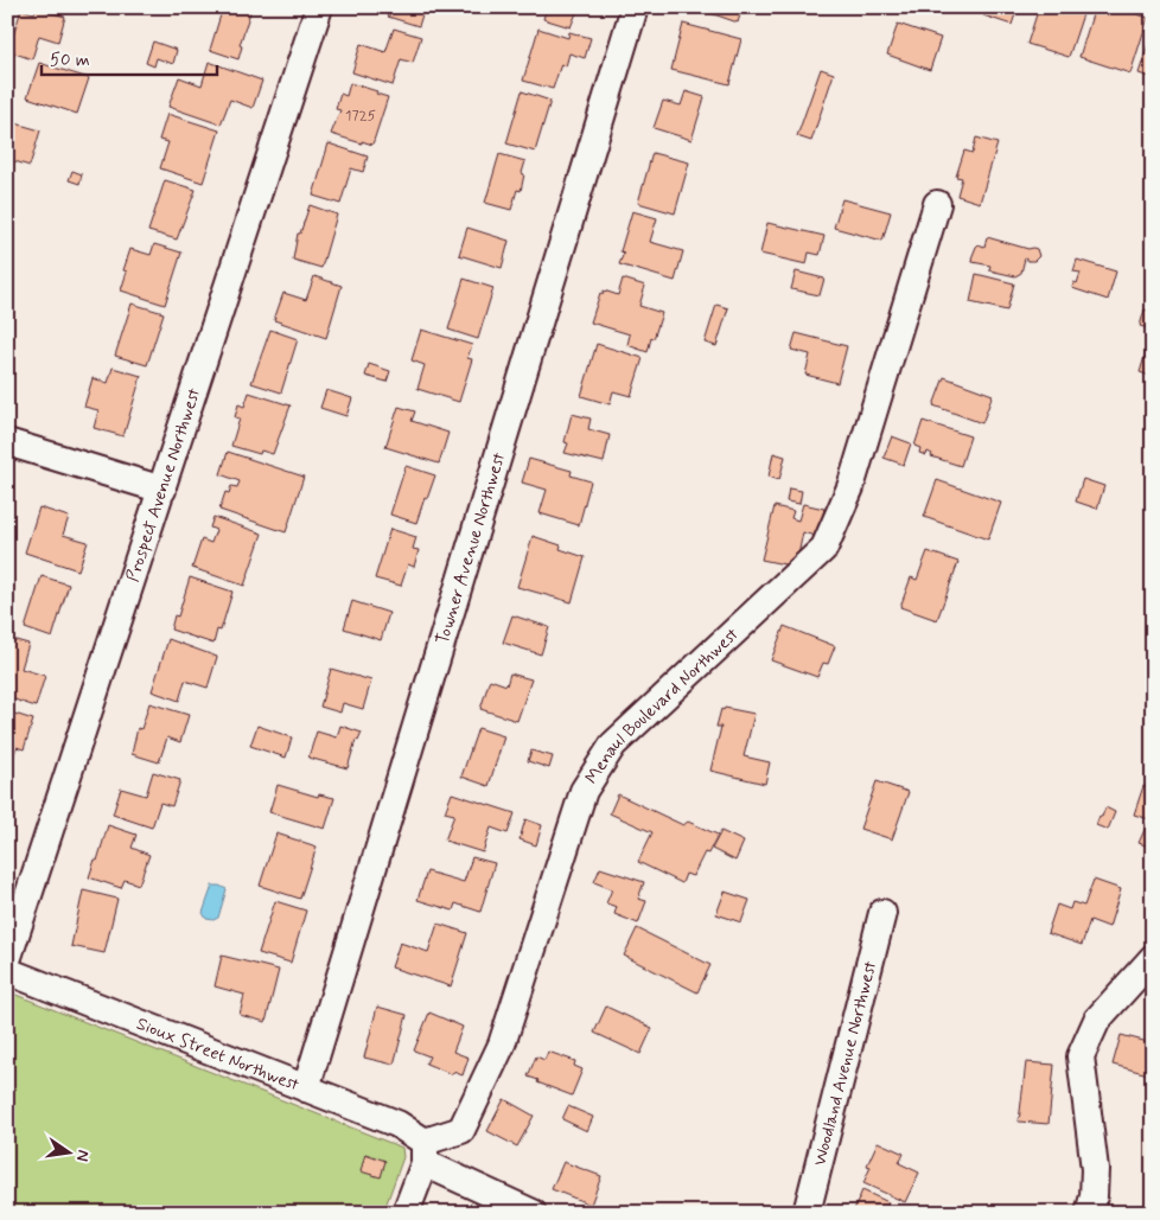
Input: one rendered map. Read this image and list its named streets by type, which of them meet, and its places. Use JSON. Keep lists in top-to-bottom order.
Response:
{
  "streets": {
    "street": [
      "Prospect Avenue Northwest",
      "Towner Avenue Northwest",
      "Menaul Boulevard Northwest",
      "Sioux Street Northwest",
      "Woodland Avenue Northwest"
    ]
  },
  "crossings": [
    ["Towner Avenue Northwest", "Sioux Street Northwest"],
    ["Menaul Boulevard Northwest", "Sioux Street Northwest"]
  ],
  "house_numbers": ["1725"],
  "scale_bar": "50 m",
  "north": "right"
}
